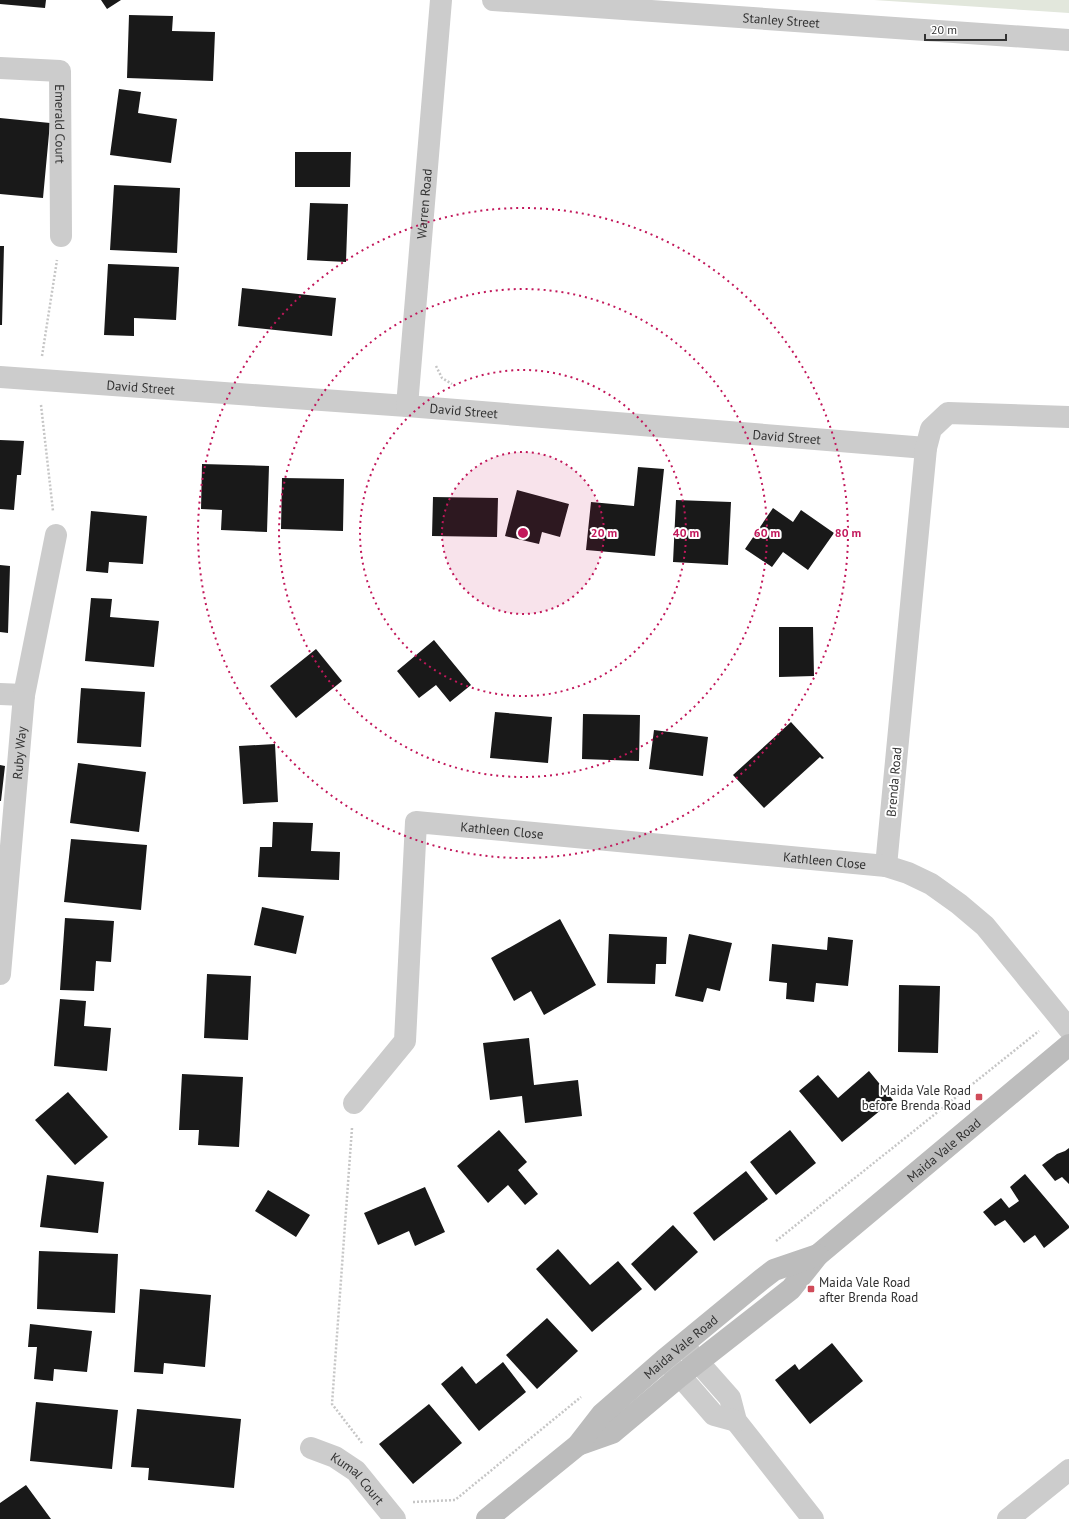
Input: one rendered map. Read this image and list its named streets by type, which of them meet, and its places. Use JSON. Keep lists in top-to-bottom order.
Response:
{
  "streets": {
    "main road": ["Maida Vale Road"],
    "street": [
      "Stanley Street",
      "Emerald Court",
      "Warren Road",
      "David Street",
      "Ruby Way",
      "Brenda Road",
      "Kathleen Close",
      "Kumal Court"
    ]
  },
  "crossings": [
    ["Warren Road", "David Street"],
    ["David Street", "Brenda Road"],
    ["Brenda Road", "Kathleen Close"]
  ],
  "places": {
    "transit": ["Maida Vale Road before Brenda Road", "Maida Vale Road after Brenda Road"]
  },
  "scale_bar": "20 m",
  "rings": [
    "20 m",
    "40 m",
    "60 m",
    "80 m"
  ]
}
